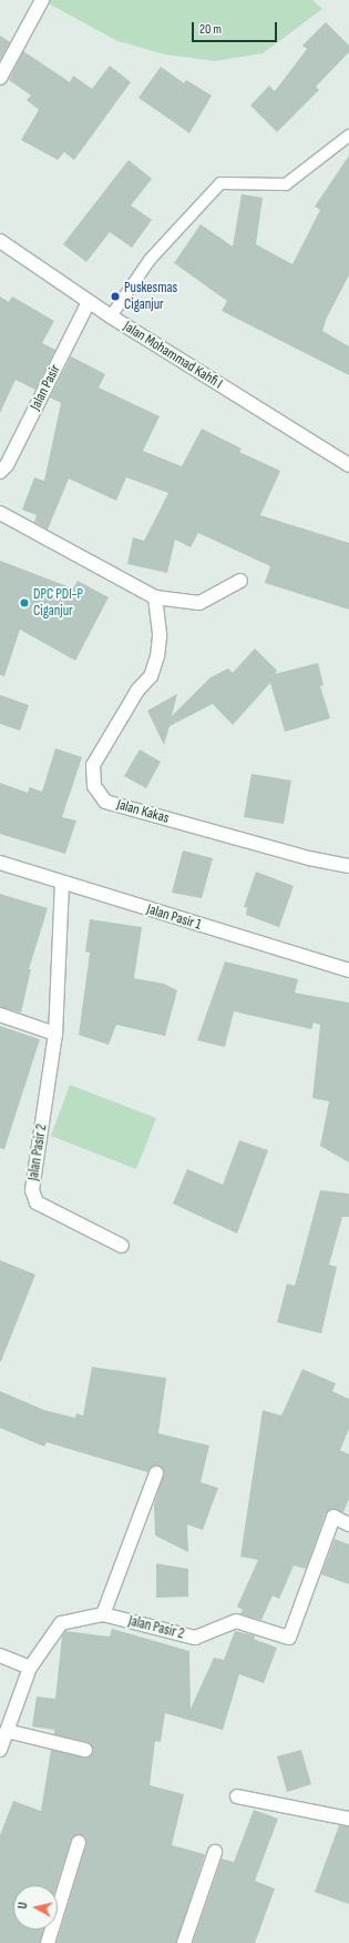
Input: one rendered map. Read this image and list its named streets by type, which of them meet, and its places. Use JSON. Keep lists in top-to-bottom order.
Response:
{
  "streets": {
    "street": [
      "Jalan Mohammad Kahfi I",
      "Jalan Pasir",
      "Jalan Kakas",
      "Jalan Pasir 1",
      "Jalan Pasir 2"
    ]
  },
  "crossings": [
    ["Jalan Mohammad Kahfi I", "Jalan Pasir"],
    ["Jalan Pasir 1", "Jalan Pasir 2"]
  ],
  "places": ["Puskesmas Ciganjur", "DPC PDI-P Ciganjur"],
  "scale_bar": "20 m",
  "north": "left"
}
